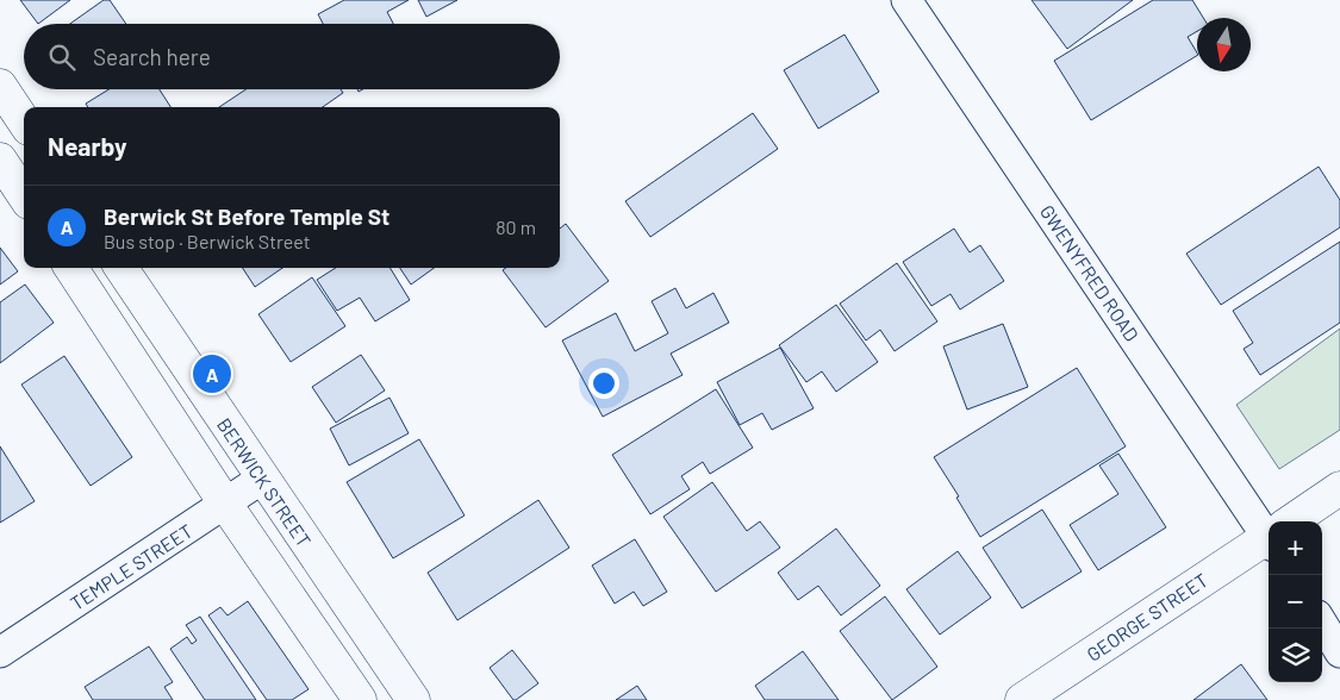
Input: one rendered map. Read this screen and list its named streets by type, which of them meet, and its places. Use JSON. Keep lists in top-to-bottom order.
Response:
{
  "streets": {
    "main road": ["BERWICK STREET", "GEORGE STREET"],
    "street": ["GWENYFRED ROAD", "TEMPLE STREET"]
  },
  "crossings": [
    ["BERWICK STREET", "TEMPLE STREET"]
  ],
  "north": "bottom",
  "page": {
    "search": "Search here",
    "heading": "Nearby",
    "list": [
      {
        "mark": "A",
        "name": "Berwick St Before Temple St",
        "note": "Bus stop · Berwick Street",
        "value": "80 m"
      }
    ],
    "pins": "A",
    "map_buttons": ["+", "−"]
  }
}
